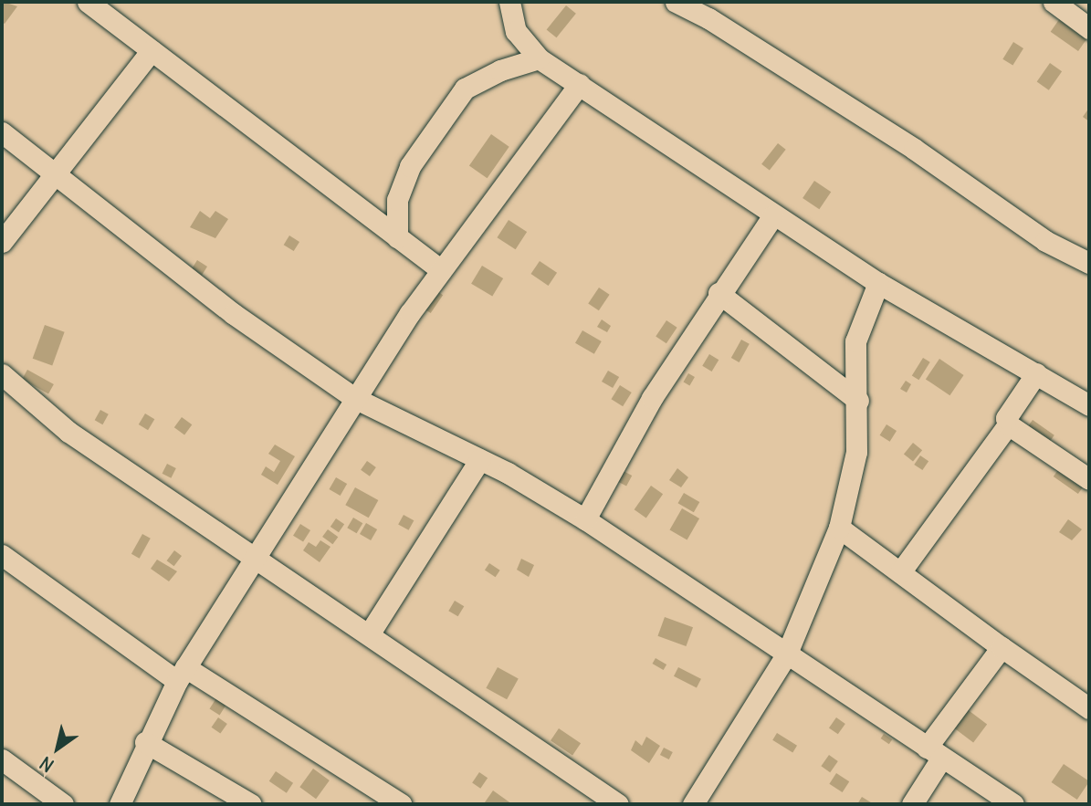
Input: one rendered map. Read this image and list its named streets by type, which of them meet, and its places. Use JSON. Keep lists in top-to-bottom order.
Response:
{
  "north": "bottom left"
}
